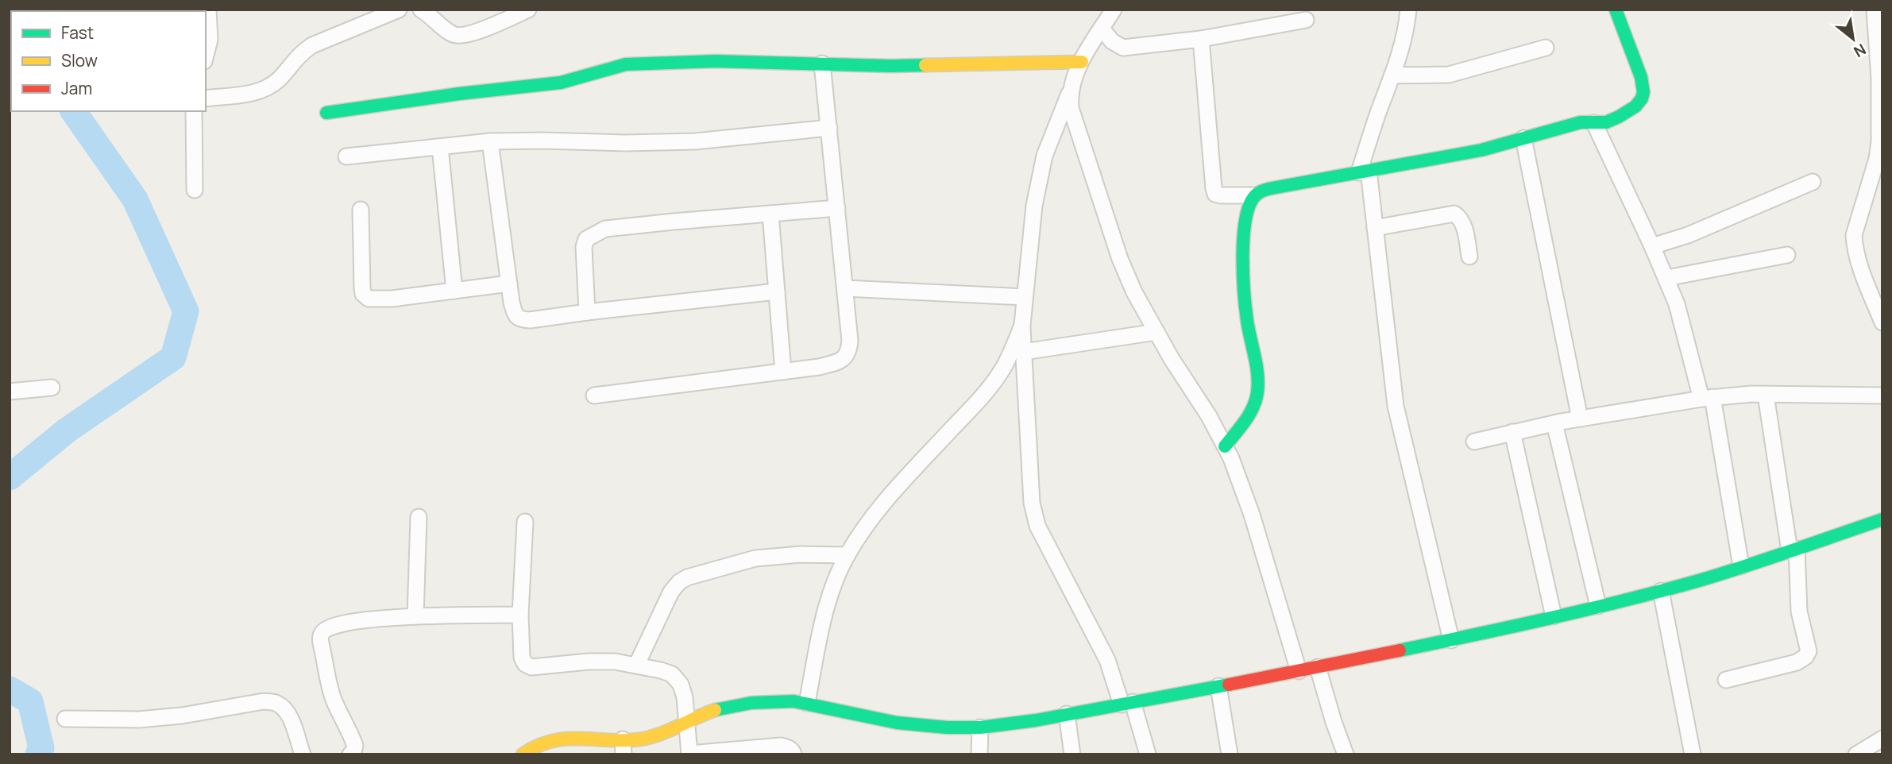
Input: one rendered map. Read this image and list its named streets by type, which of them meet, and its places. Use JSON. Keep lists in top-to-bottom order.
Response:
{
  "legend": ["Fast", "Slow", "Jam"],
  "north": "bottom right"
}
